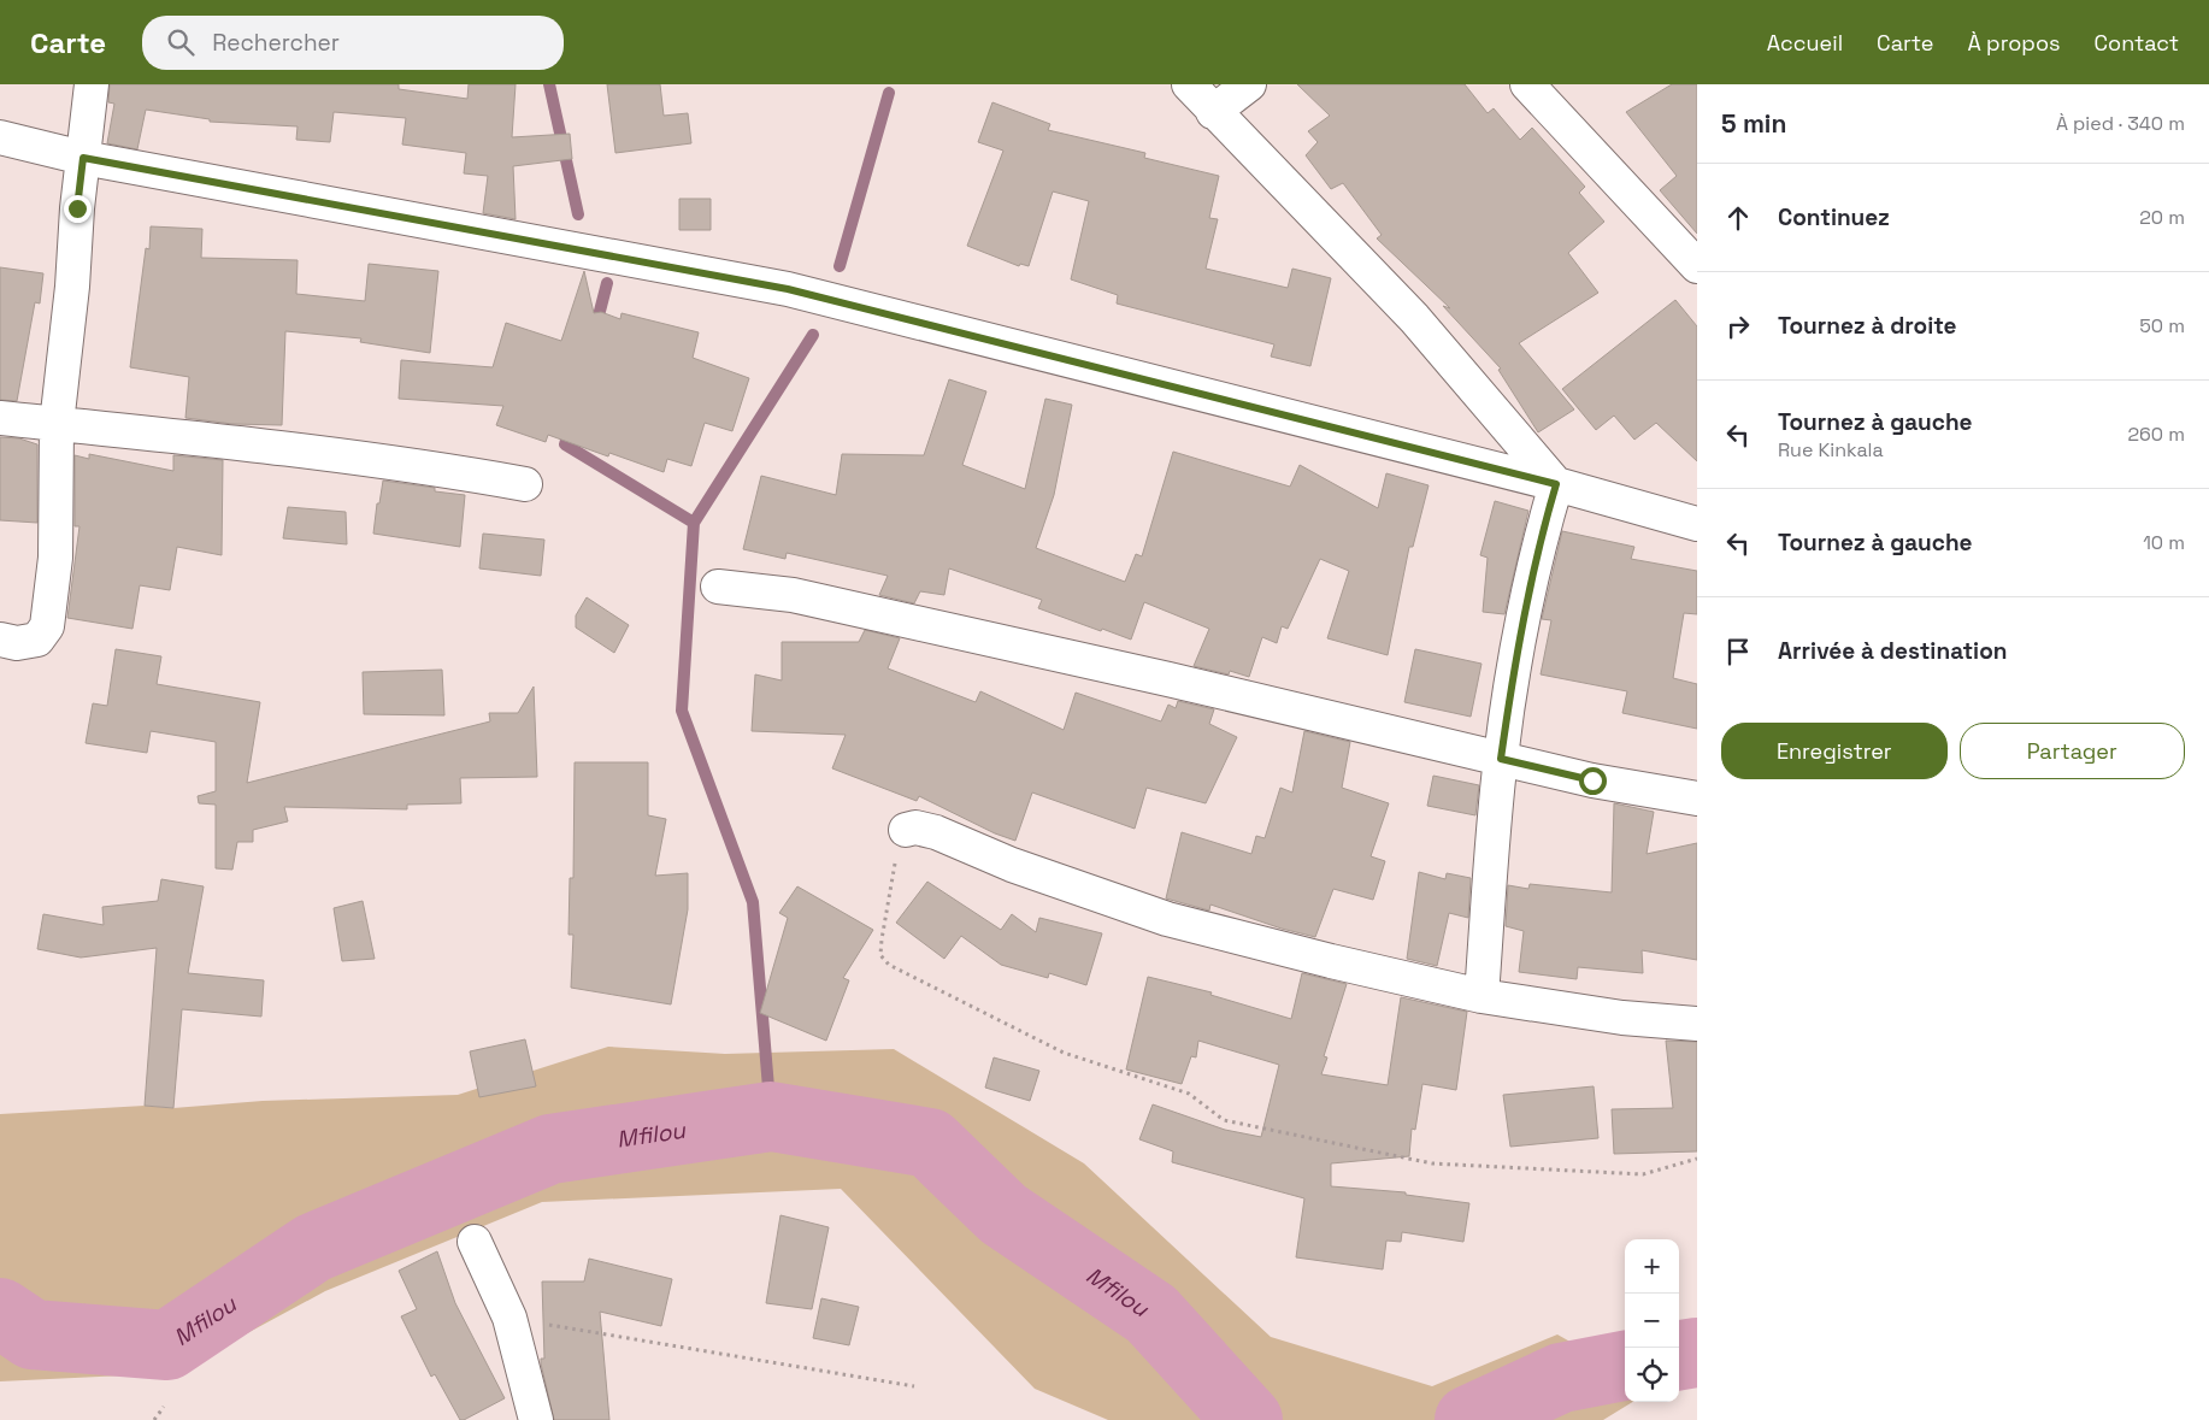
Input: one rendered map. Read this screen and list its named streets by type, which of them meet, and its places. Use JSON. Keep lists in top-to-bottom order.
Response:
{
  "water": ["Mfilou"],
  "page": {
    "header": "Carte",
    "search": "Rechercher",
    "nav": [
      "Accueil",
      "Carte",
      "À propos",
      "Contact"
    ],
    "heading": ["5 min", "À pied · 340 m"],
    "list": [
      ["Continuez", "20 m"],
      ["Tournez à droite", "50 m"],
      ["Tournez à gauche", "Rue Kinkala", "260 m"],
      ["Tournez à gauche", "10 m"],
      "Arrivée à destination"
    ],
    "buttons": ["Enregistrer", "Partager"],
    "map_buttons": ["+", "−"]
  }
}
